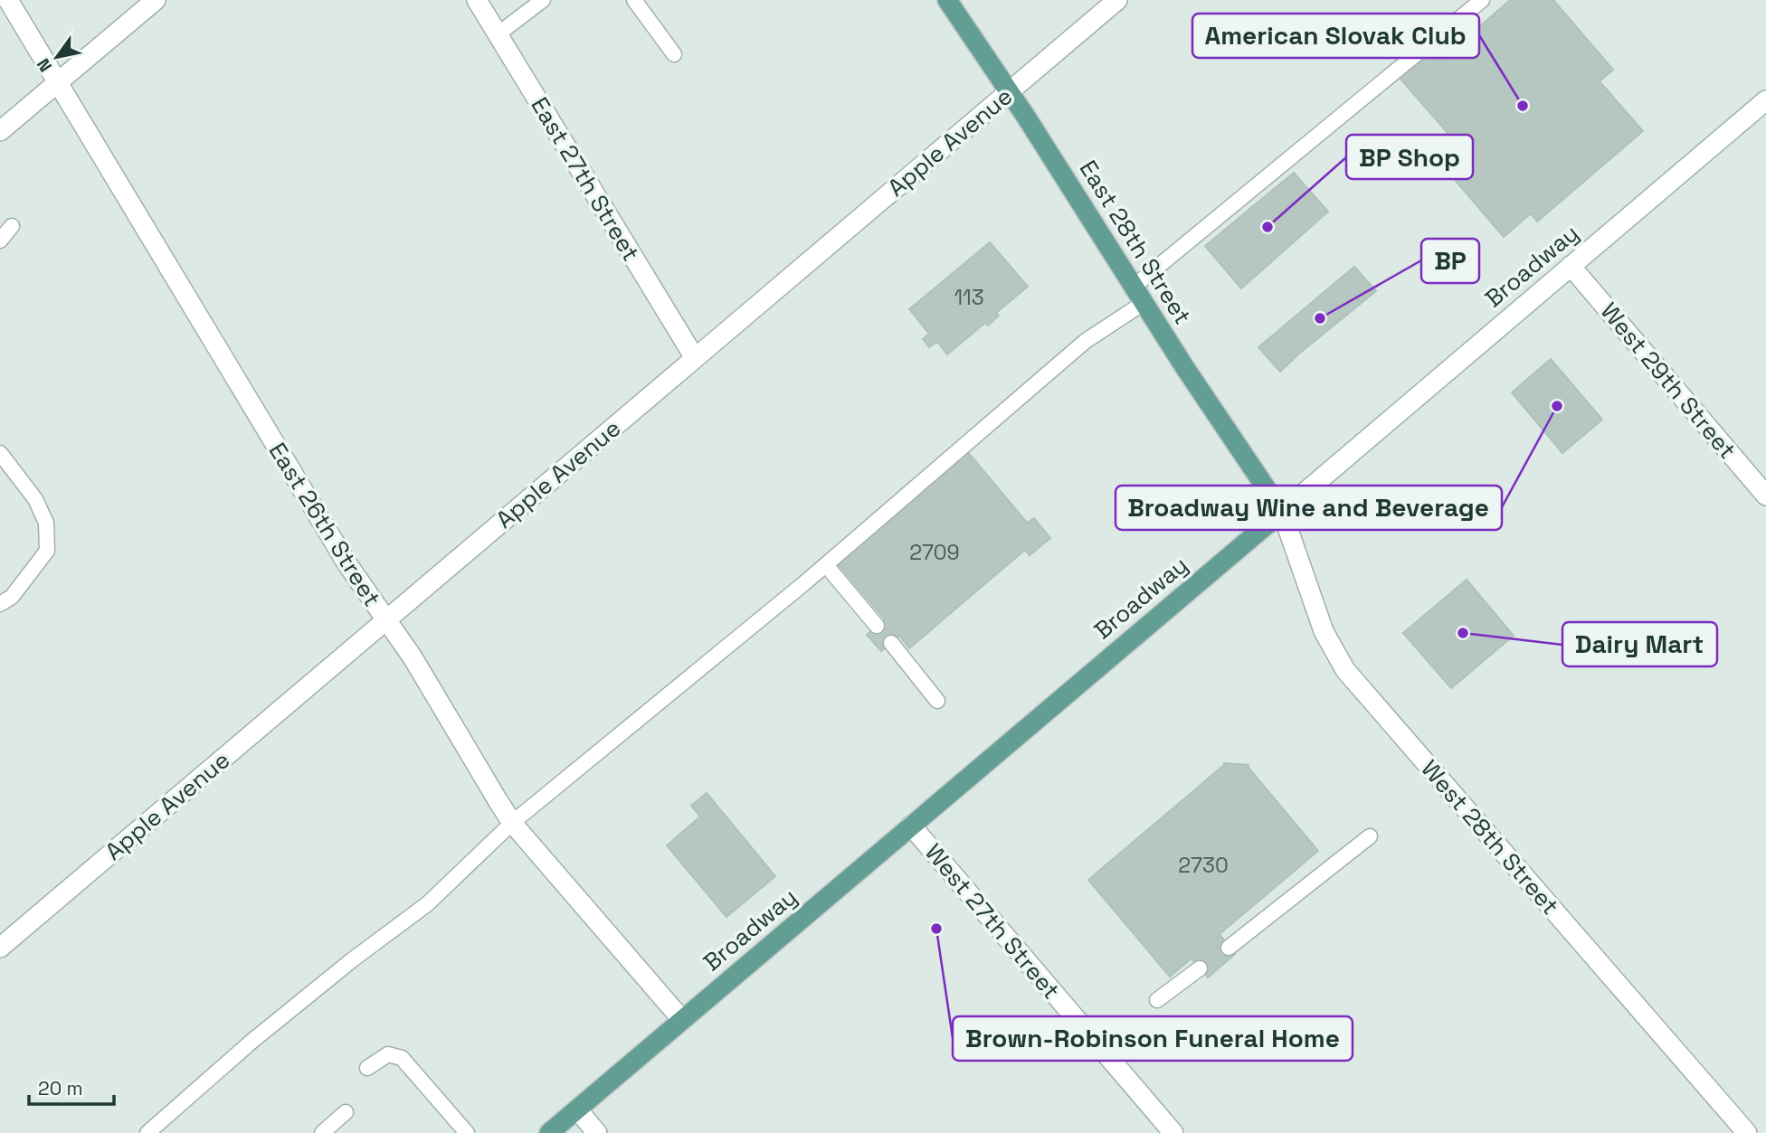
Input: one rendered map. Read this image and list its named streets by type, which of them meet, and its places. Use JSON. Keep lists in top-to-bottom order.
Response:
{
  "streets": {
    "main road": ["East 28th Street", "Broadway"],
    "street": [
      "Apple Avenue",
      "East 27th Street",
      "West 29th Street",
      "East 26th Street",
      "West 28th Street",
      "West 27th Street"
    ]
  },
  "crossings": [
    ["Apple Avenue", "East 27th Street"],
    ["Apple Avenue", "East 28th Street"],
    ["Apple Avenue", "East 26th Street"],
    ["East 28th Street", "Broadway"],
    ["East 28th Street", "West 28th Street"],
    ["Broadway", "West 29th Street"],
    ["Broadway", "East 26th Street"],
    ["Broadway", "West 28th Street"],
    ["Broadway", "West 27th Street"]
  ],
  "places": [
    "American Slovak Club",
    "BP Shop",
    "BP",
    "Broadway Wine and Beverage",
    "Dairy Mart",
    "Brown-Robinson Funeral Home"
  ],
  "house_numbers": ["113", "2709", "2730"],
  "scale_bar": "20 m",
  "north": "bottom left"
}
